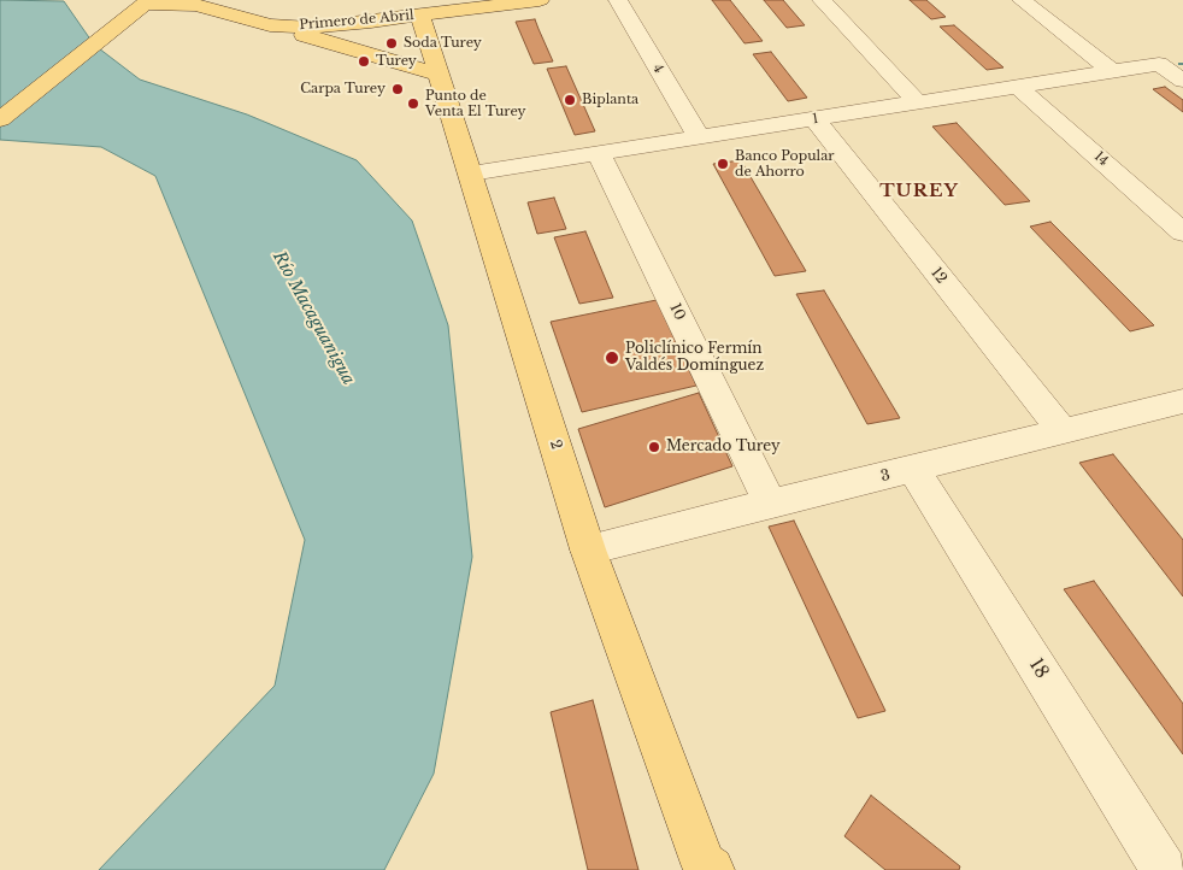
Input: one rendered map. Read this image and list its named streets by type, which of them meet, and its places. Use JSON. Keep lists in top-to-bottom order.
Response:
{
  "streets": {
    "main road": ["Primero de Abril", "2"],
    "street": [
      "4",
      "1",
      "14",
      "12",
      "10",
      "3",
      "18"
    ]
  },
  "crossings": [
    ["Primero de Abril", "2"],
    ["4", "1"],
    ["1", "14"],
    ["1", "12"],
    ["1", "10"],
    ["1", "2"],
    ["12", "3"],
    ["10", "3"],
    ["2", "3"],
    ["3", "18"]
  ],
  "districts": ["TUREY"],
  "water": ["Río Macaguanigua"],
  "places": [
    "Soda Turey",
    "Turey",
    "Carpa Turey",
    "Biplanta",
    "Punto de Venta El Turey",
    "Banco Popular de Ahorro",
    "Policlínico Fermín Valdés Domínguez",
    "Mercado Turey"
  ]
}
